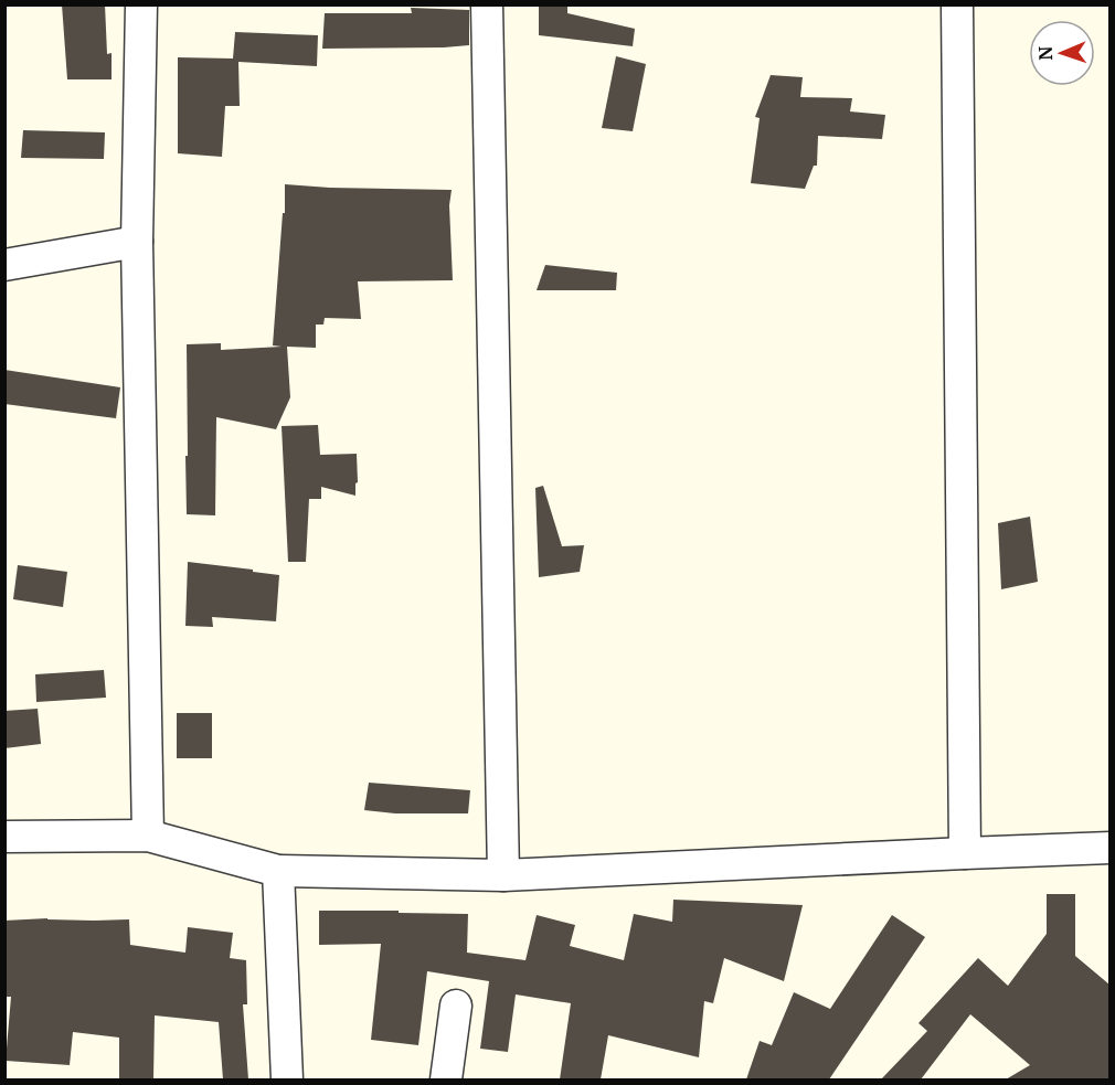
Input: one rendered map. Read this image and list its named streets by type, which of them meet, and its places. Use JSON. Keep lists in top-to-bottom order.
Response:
{
  "north": "left"
}
